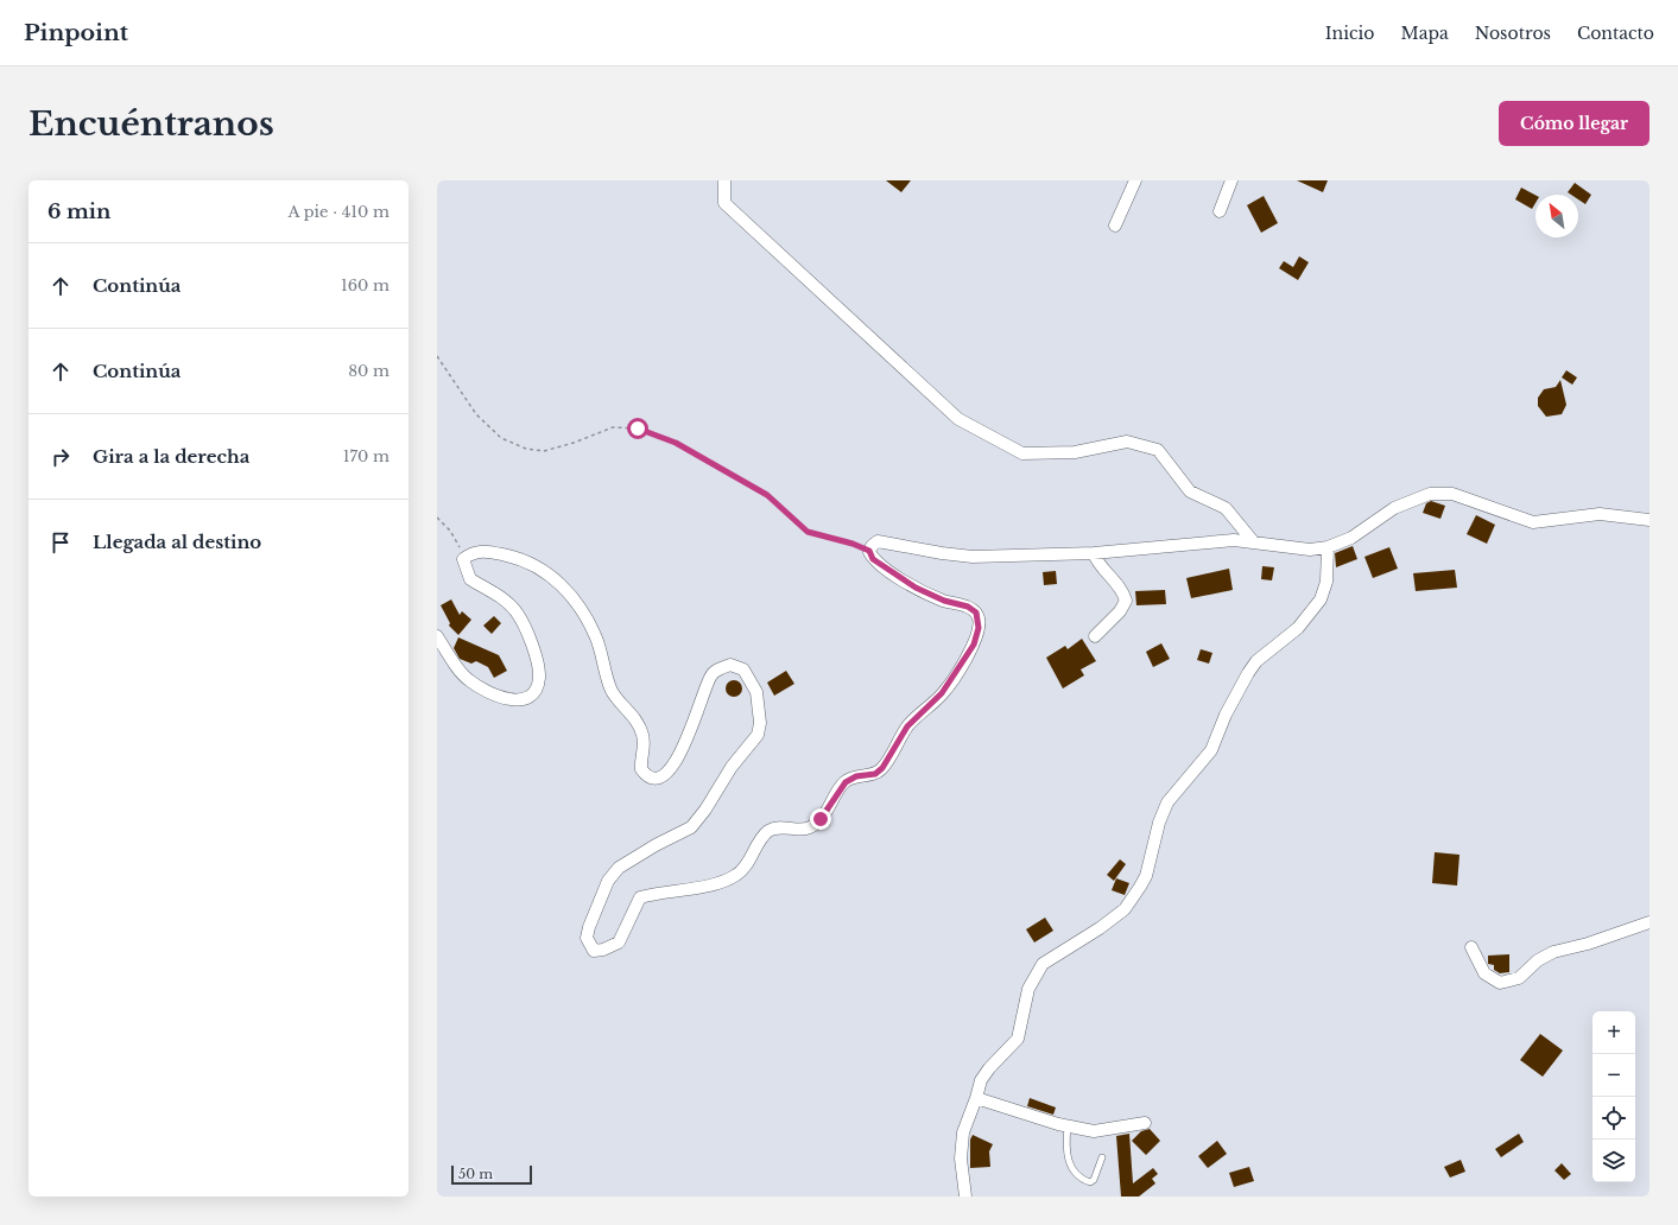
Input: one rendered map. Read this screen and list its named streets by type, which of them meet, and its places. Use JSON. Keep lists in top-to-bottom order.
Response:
{
  "scale_bar": "50 m",
  "north": "top left",
  "page": {
    "header": "Pinpoint",
    "nav": [
      "Inicio",
      "Mapa",
      "Nosotros",
      "Contacto"
    ],
    "buttons": "Cómo llegar",
    "title": "Encuéntranos",
    "heading": ["6 min", "A pie · 410 m"],
    "list": [
      ["Continúa", "160 m"],
      ["Continúa", "80 m"],
      ["Gira a la derecha", "170 m"],
      "Llegada al destino"
    ],
    "map_buttons": ["+", "−"],
    "scale": "50 m"
  }
}
